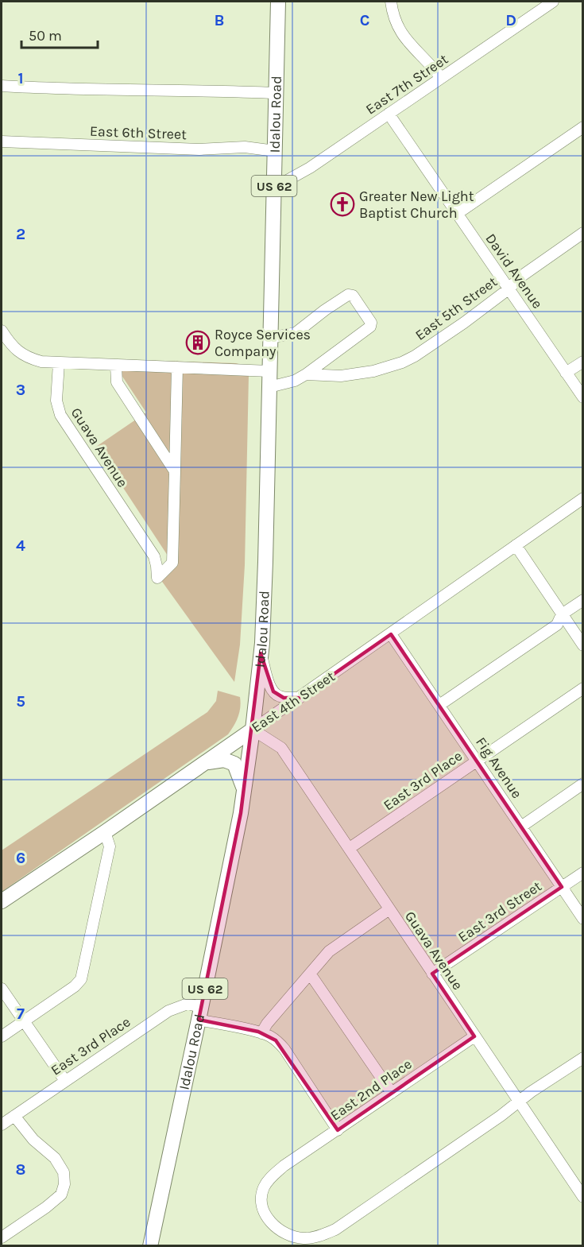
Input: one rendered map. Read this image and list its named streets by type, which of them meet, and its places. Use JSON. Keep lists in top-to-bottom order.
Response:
{
  "streets": {
    "main road": ["Idalou Road", "US 62", "East 4th Street"],
    "street": [
      "East 7th Street",
      "East 6th Street",
      "David Avenue",
      "East 5th Street",
      "Guava Avenue",
      "Fig Avenue",
      "East 3rd Place",
      "East 3rd Street",
      "East 2nd Place"
    ]
  },
  "crossings": [
    ["East 7th Street", "Idalou Road"],
    ["East 7th Street", "David Avenue"],
    ["Idalou Road", "East 6th Street"],
    ["Idalou Road", "Guava Avenue"],
    ["Idalou Road", "East 4th Street"],
    ["Idalou Road", "East 3rd Place"],
    ["David Avenue", "East 5th Street"],
    ["Guava Avenue", "East 4th Street"],
    ["Guava Avenue", "East 3rd Place"],
    ["Guava Avenue", "East 3rd Street"],
    ["Guava Avenue", "East 2nd Place"],
    ["East 4th Street", "Fig Avenue"],
    ["Fig Avenue", "East 3rd Place"],
    ["Fig Avenue", "East 3rd Street"]
  ],
  "places": {
    "church": ["Greater New Light Baptist Church"],
    "building": ["Royce Services Company"]
  },
  "scale_bar": "50 m",
  "grid": {
    "columns": ["B", "C", "D"],
    "rows": [
      "1",
      "2",
      "3",
      "4",
      "5",
      "6",
      "7",
      "8"
    ]
  }
}
